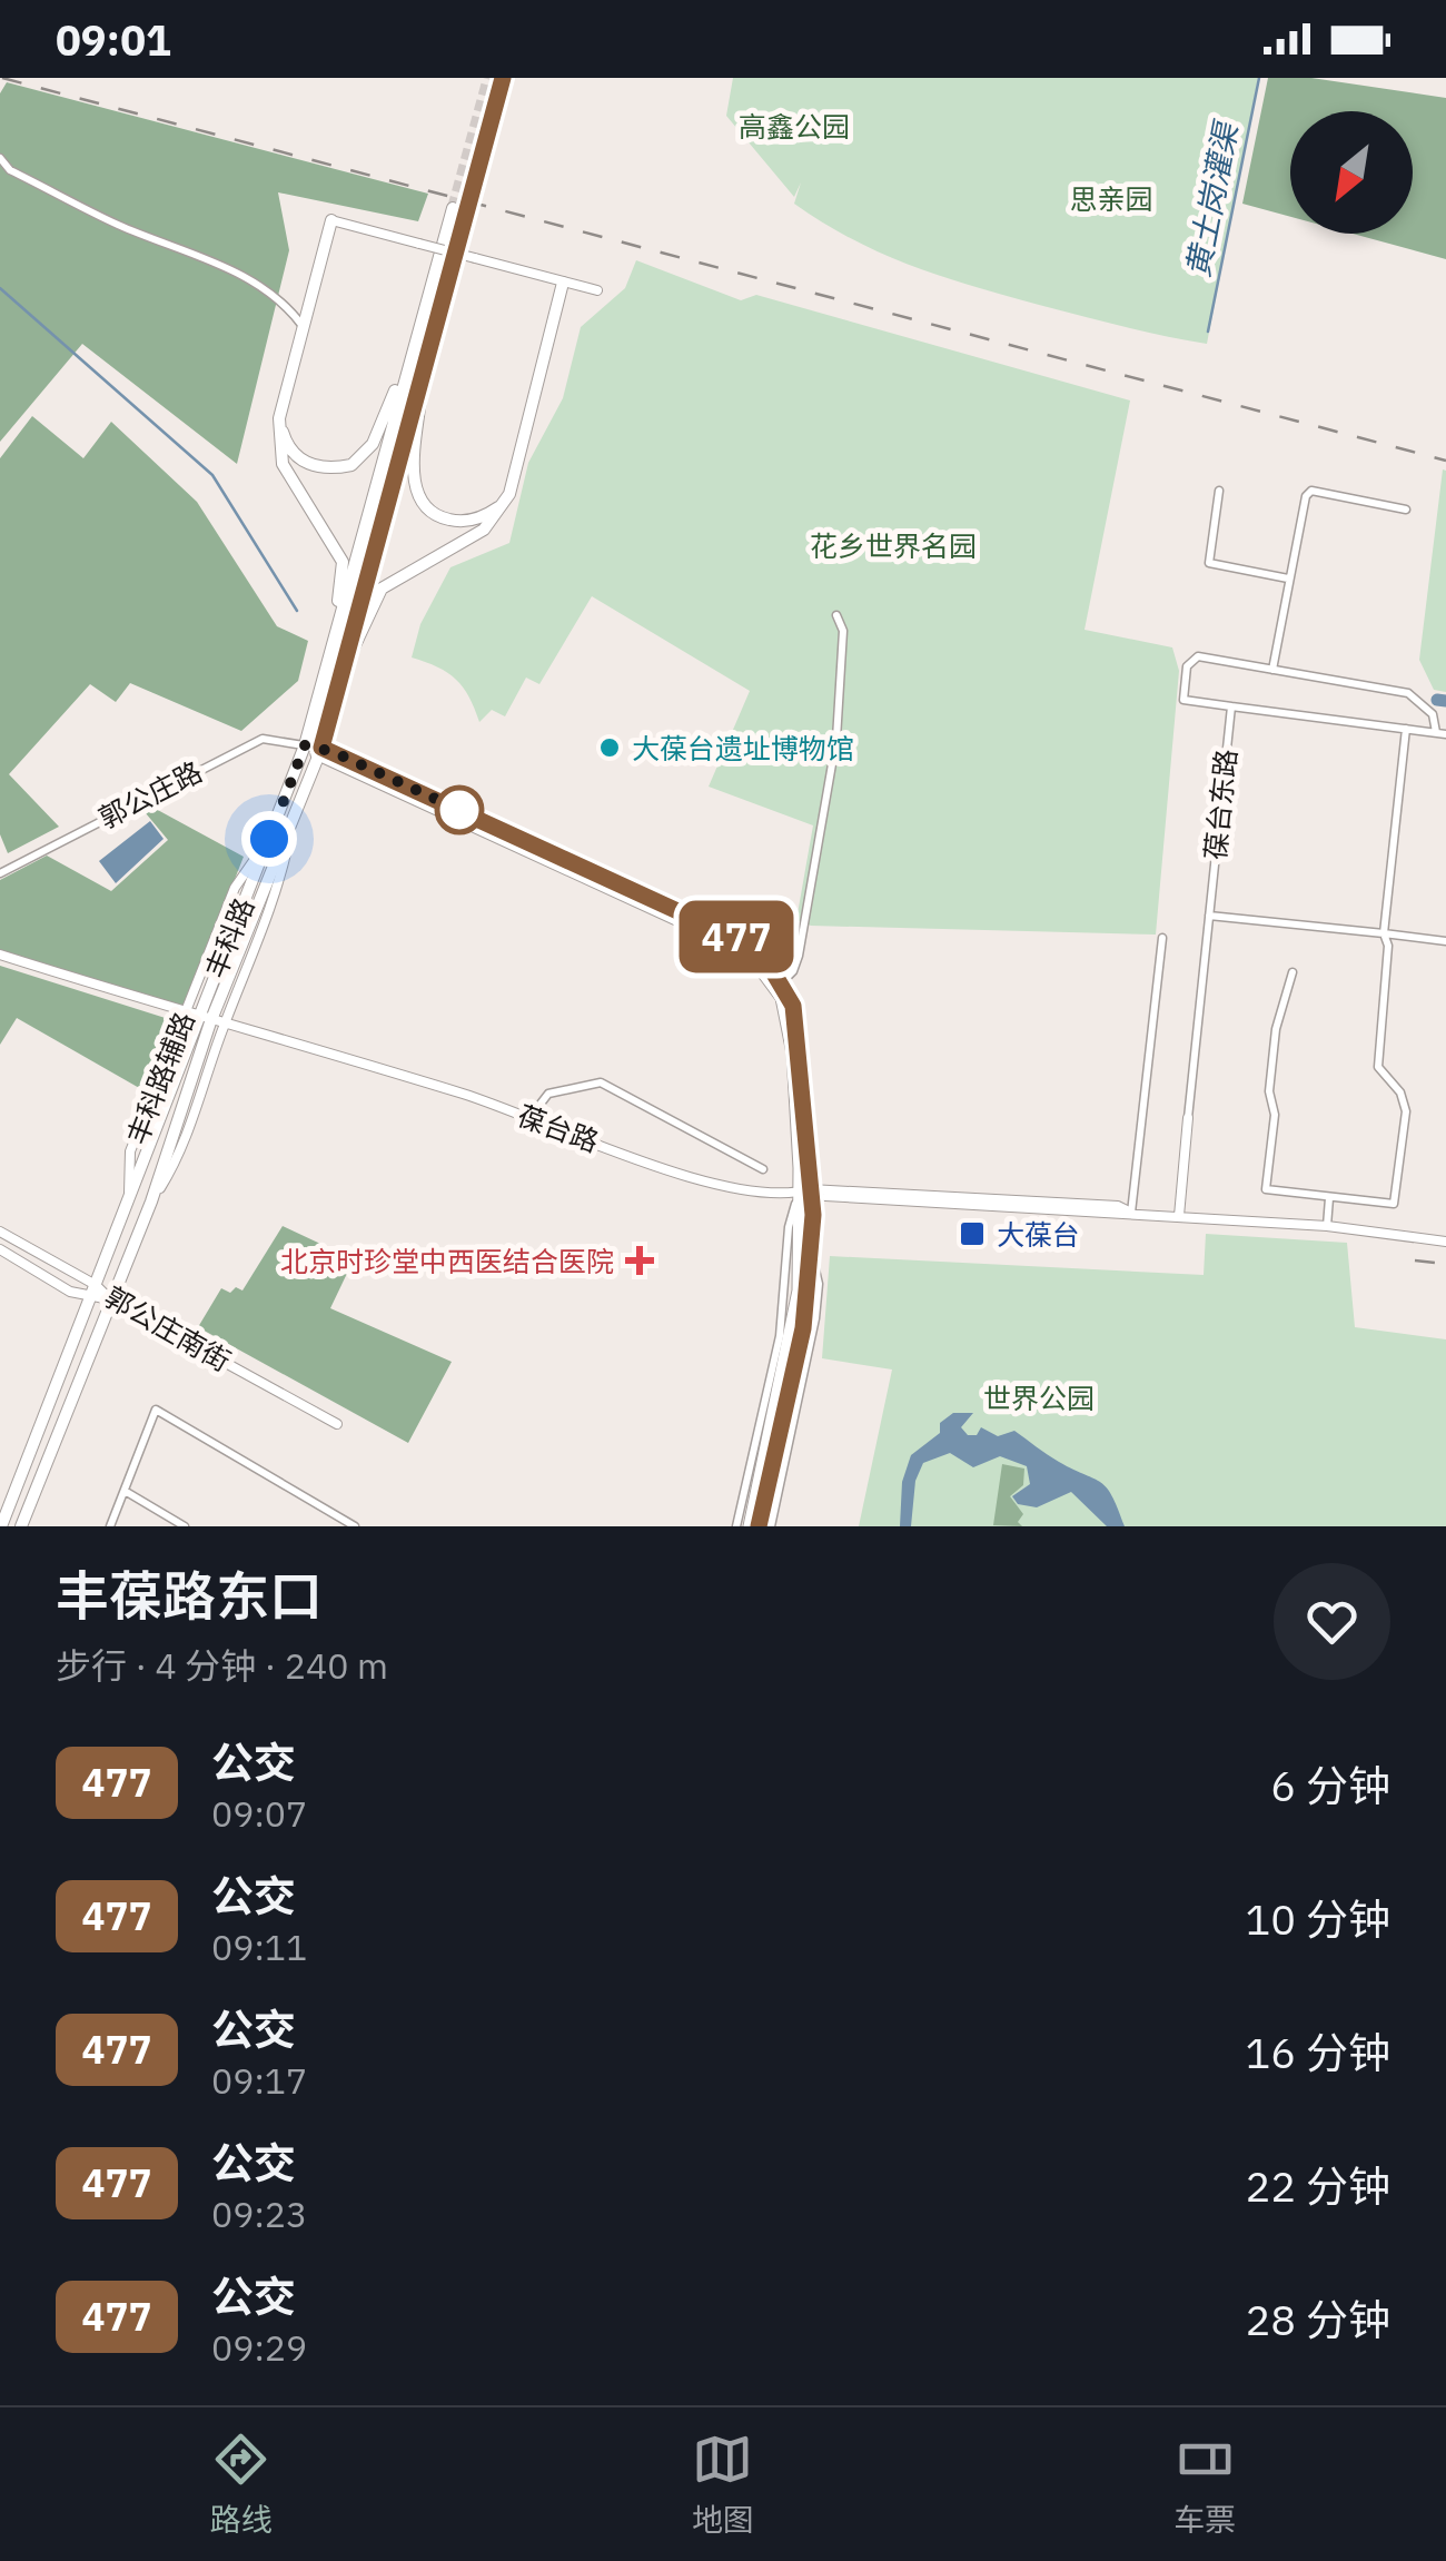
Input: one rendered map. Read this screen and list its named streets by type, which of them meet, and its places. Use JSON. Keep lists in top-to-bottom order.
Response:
{
  "streets": {
    "main road": ["丰科路"],
    "street": [
      "郭公庄路",
      "葆台东路",
      "葆台路",
      "郭公庄南街"
    ]
  },
  "crossings": [
    ["郭公庄路", "丰科路"],
    ["丰科路", "葆台路"],
    ["丰科路", "郭公庄南街"]
  ],
  "water": ["黄土岗灌渠"],
  "parks": [
    "高鑫公园",
    "思亲园",
    "花乡世界名园",
    "世界公园"
  ],
  "places": {
    "other": ["大葆台遗址博物馆"],
    "transit": ["大葆台"],
    "health": ["北京时珍堂中西医结合医院"]
  },
  "lines": ["bus line 477"],
  "north": "bottom left",
  "page": {
    "status": "09:01",
    "on_map": "477",
    "heading": ["丰葆路东口", "步行 · 4 分钟 · 240 m"],
    "list": [
      {
        "mark": "477",
        "name": "公交",
        "note": "09:07",
        "value": "6 分钟"
      },
      {
        "mark": "477",
        "name": "公交",
        "note": "09:11",
        "value": "10 分钟"
      },
      {
        "mark": "477",
        "name": "公交",
        "note": "09:17",
        "value": "16 分钟"
      },
      {
        "mark": "477",
        "name": "公交",
        "note": "09:23",
        "value": "22 分钟"
      },
      {
        "mark": "477",
        "name": "公交",
        "note": "09:29",
        "value": "28 分钟"
      }
    ],
    "tabs": ["路线", "地图", "车票"]
  }
}
